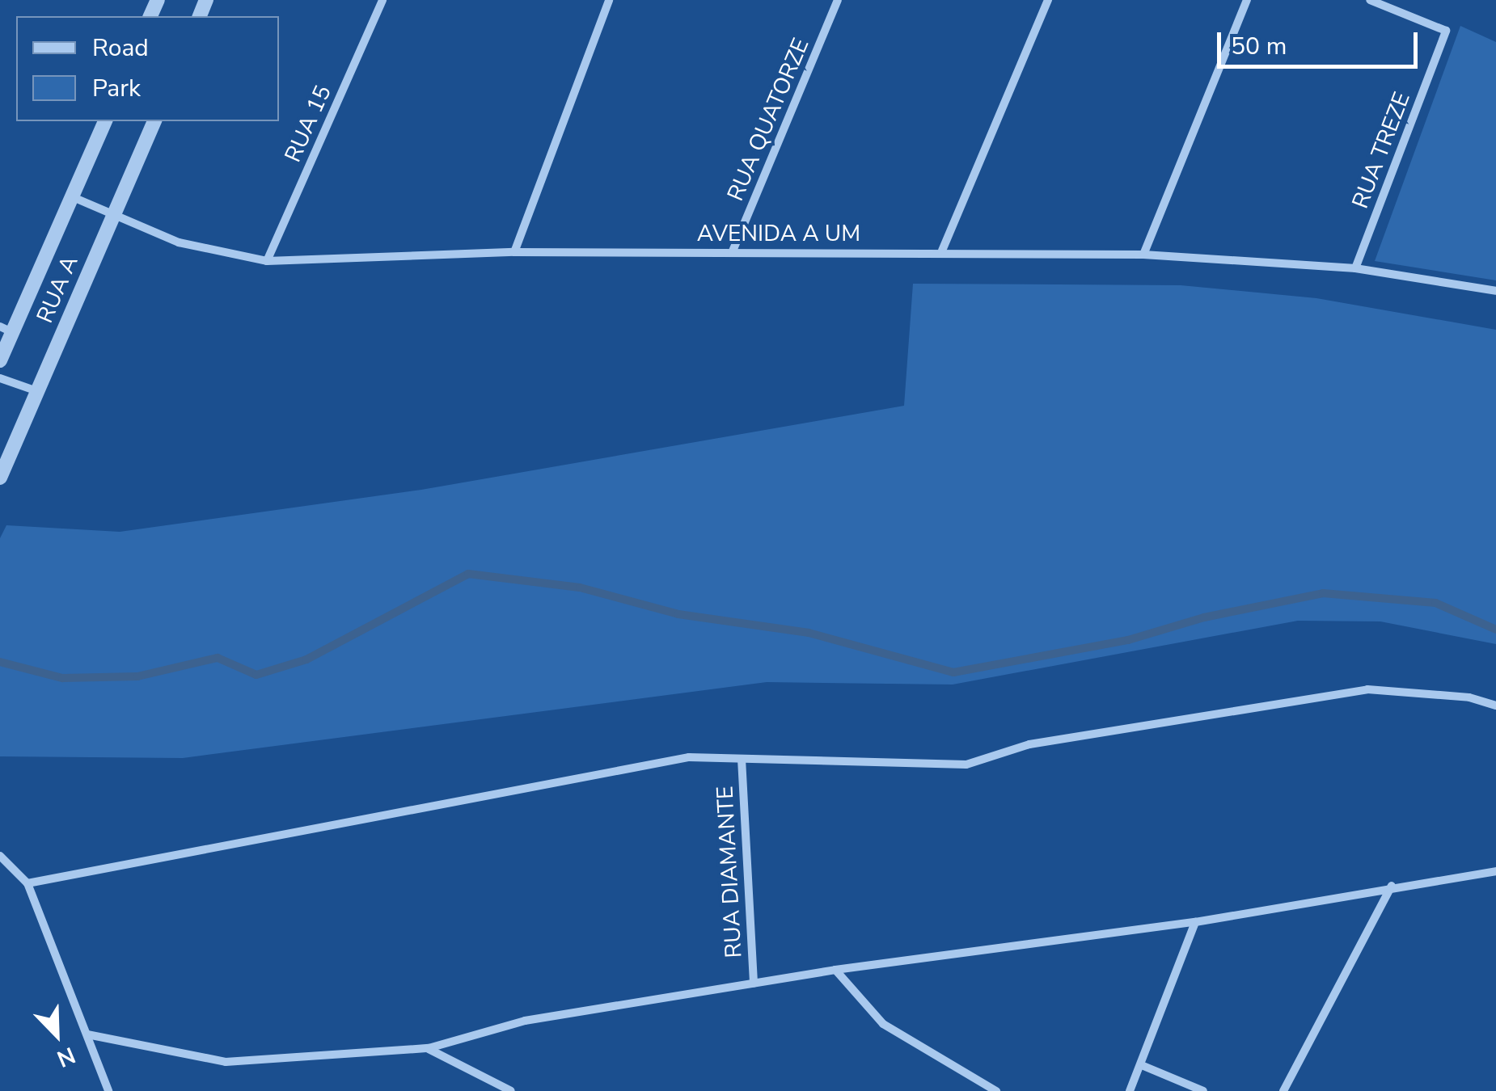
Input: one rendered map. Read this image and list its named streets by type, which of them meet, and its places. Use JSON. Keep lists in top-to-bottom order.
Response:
{
  "streets": {
    "street": [
      "RUA QUATORZE",
      "RUA 15",
      "RUA TREZE",
      "AVENIDA A UM",
      "RUA A",
      "RUA DIAMANTE"
    ]
  },
  "crossings": [
    ["RUA QUATORZE", "AVENIDA A UM"],
    ["RUA 15", "AVENIDA A UM"],
    ["RUA TREZE", "AVENIDA A UM"],
    ["AVENIDA A UM", "RUA A"]
  ],
  "legend": ["Road", "Park"],
  "scale_bar": "50 m",
  "north": "bottom right"
}
